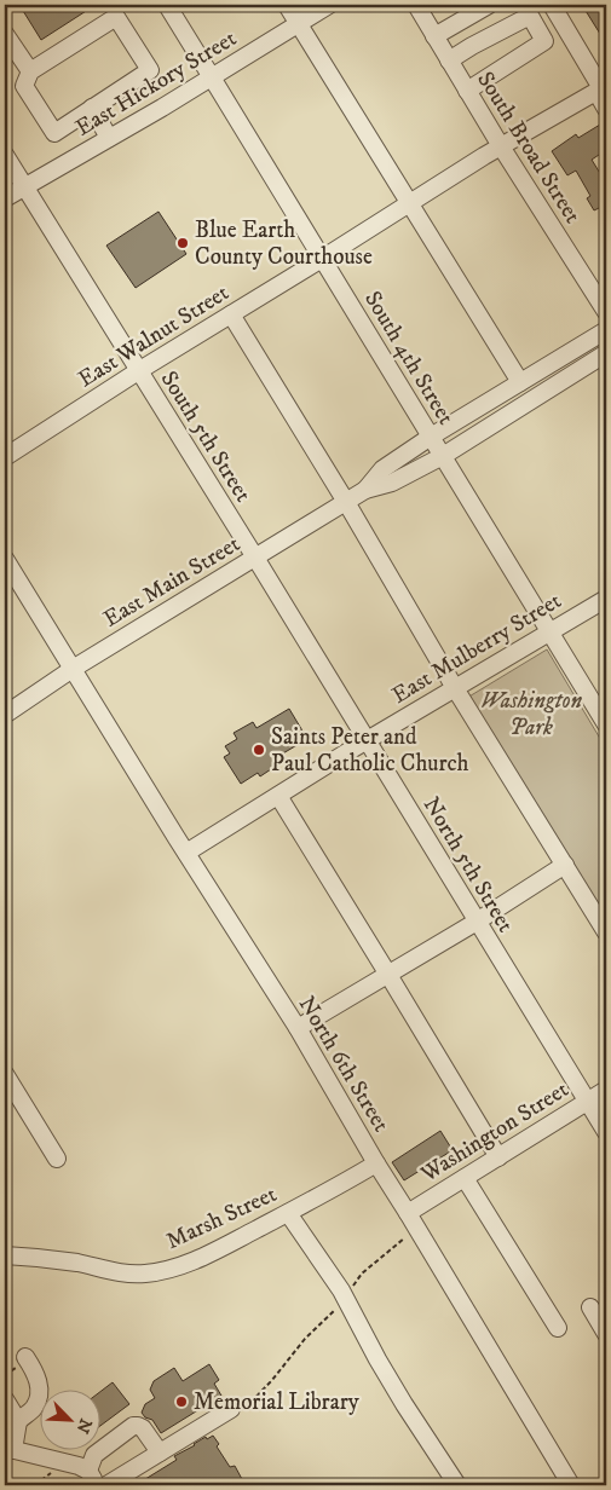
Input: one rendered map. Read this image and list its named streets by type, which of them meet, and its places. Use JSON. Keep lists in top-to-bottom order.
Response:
{
  "streets": {
    "street": [
      "East Hickory Street",
      "South Broad Street",
      "East Walnut Street",
      "South 4th Street",
      "South 5th Street",
      "East Main Street",
      "East Mulberry Street",
      "North 5th Street",
      "North 6th Street",
      "Washington Street",
      "Marsh Street"
    ]
  },
  "crossings": [
    ["East Hickory Street", "South 4th Street"],
    ["East Hickory Street", "South 5th Street"],
    ["South Broad Street", "East Walnut Street"],
    ["East Walnut Street", "South 4th Street"],
    ["East Walnut Street", "South 5th Street"],
    ["South 4th Street", "East Main Street"],
    ["South 4th Street", "East Mulberry Street"],
    ["South 5th Street", "East Main Street"],
    ["South 5th Street", "North 5th Street"],
    ["East Main Street", "North 5th Street"],
    ["East Main Street", "North 6th Street"],
    ["East Mulberry Street", "North 5th Street"],
    ["East Mulberry Street", "North 6th Street"],
    ["North 5th Street", "Washington Street"],
    ["North 6th Street", "Washington Street"],
    ["North 6th Street", "Marsh Street"]
  ],
  "parks": ["Washington Park"],
  "places": ["Blue Earth County Courthouse", "Saints Peter and Paul Catholic Church", "Memorial Library"],
  "north": "bottom right"
}
